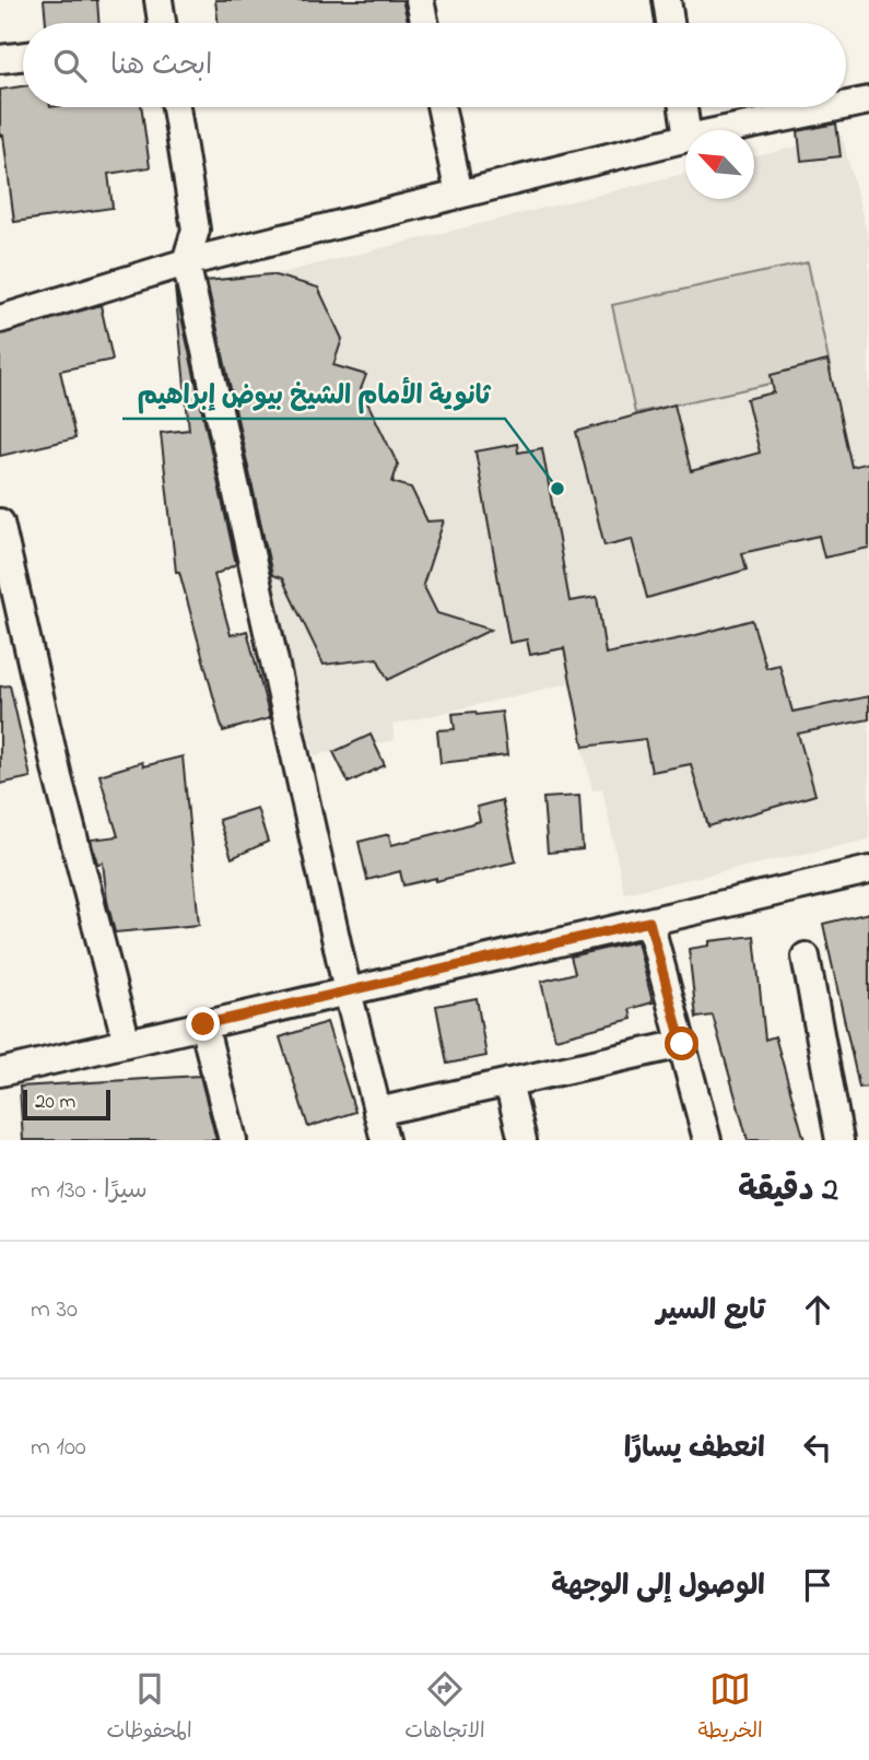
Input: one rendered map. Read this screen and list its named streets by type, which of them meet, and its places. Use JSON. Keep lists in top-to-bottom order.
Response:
{
  "places": ["ثانوية الأمام الشيخ بيوض إبراهيم"],
  "scale_bar": "20 m",
  "north": "top left",
  "page": {
    "search": "ابحث هنا",
    "scale": "20 m",
    "heading": ["2 دقيقة", "سيرًا · 130 m"],
    "list": [
      ["تابع السير", "30 m"],
      ["انعطف يسارًا", "100 m"],
      "الوصول إلى الوجهة"
    ],
    "nav": ["الخريطة", "الاتجاهات", "المحفوظات"]
  }
}
